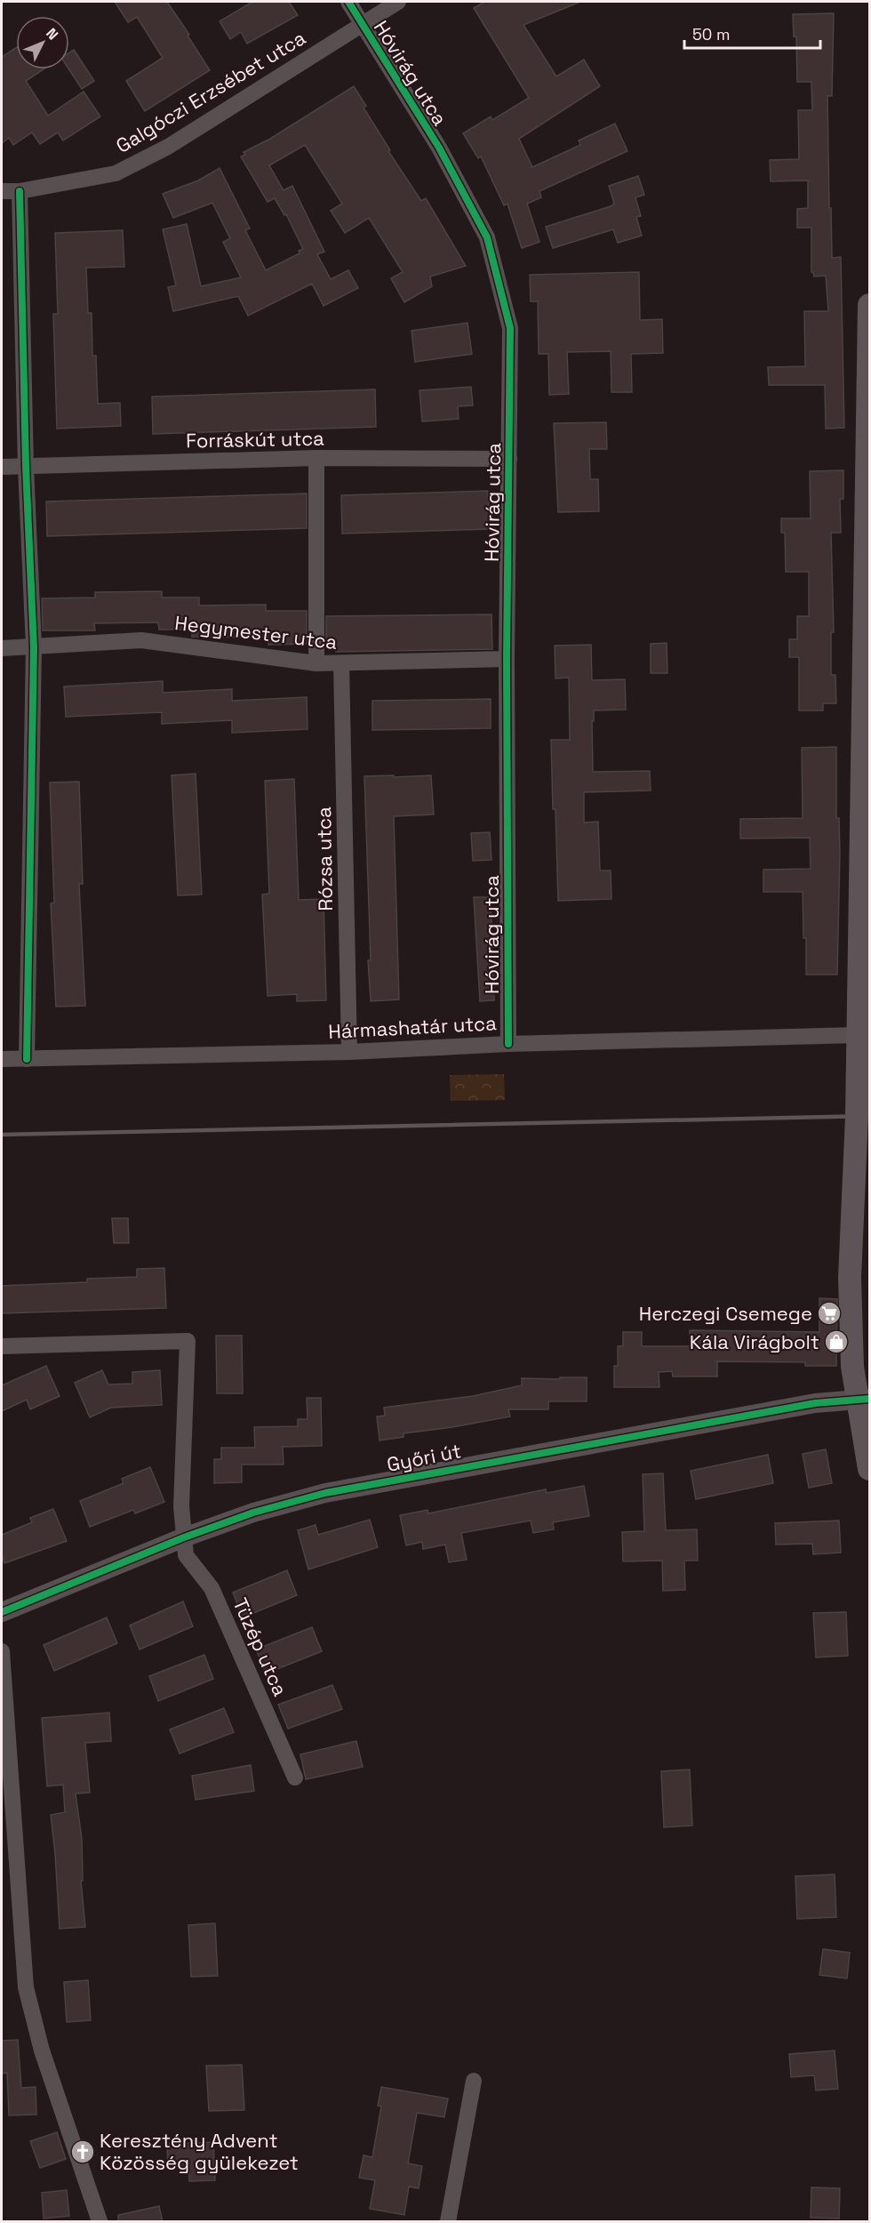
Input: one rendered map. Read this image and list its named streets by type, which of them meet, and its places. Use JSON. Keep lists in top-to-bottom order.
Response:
{
  "streets": {
    "street": [
      "Hóvirág utca",
      "Galgóczi Erzsébet utca",
      "Forráskút utca",
      "Hegymester utca",
      "Rózsa utca",
      "Hármashatár utca",
      "Győri út",
      "Tüzép utca"
    ]
  },
  "crossings": [
    ["Hóvirág utca", "Galgóczi Erzsébet utca"],
    ["Hóvirág utca", "Forráskút utca"],
    ["Hóvirág utca", "Hegymester utca"],
    ["Hóvirág utca", "Hármashatár utca"],
    ["Hegymester utca", "Rózsa utca"],
    ["Rózsa utca", "Hármashatár utca"],
    ["Győri út", "Tüzép utca"]
  ],
  "places": {
    "supermarket": ["Herczegi Csemege"],
    "shop": ["Kála Virágbolt"],
    "church": ["Keresztény Advent Közösség gyülekezet"]
  },
  "scale_bar": "50 m",
  "north": "top right"
}
